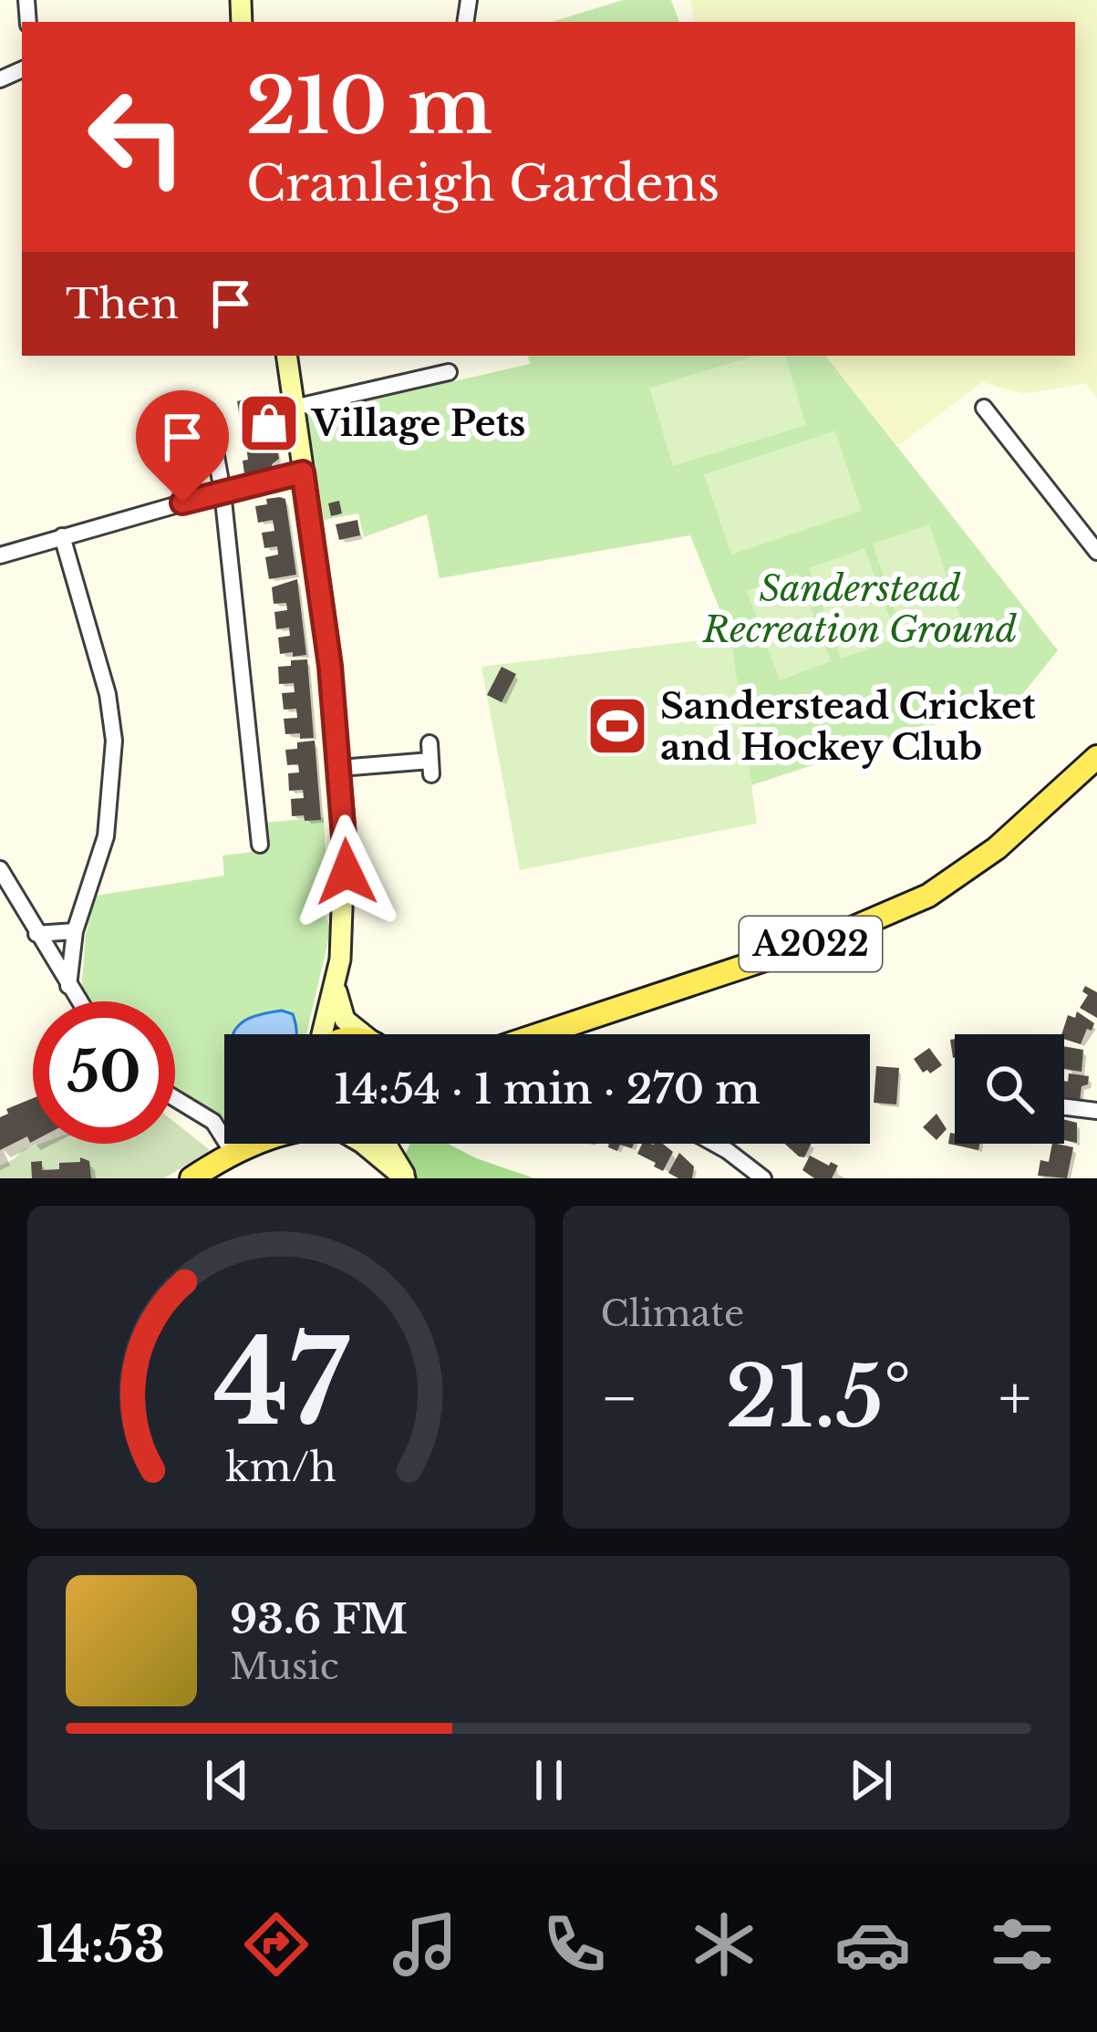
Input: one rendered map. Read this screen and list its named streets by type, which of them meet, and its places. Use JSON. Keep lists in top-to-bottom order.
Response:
{
  "streets": {
    "main road": ["A2022"]
  },
  "parks": ["Sanderstead Recreation Ground"],
  "places": {
    "shop": ["Village Pets"],
    "sports": ["Sanderstead Cricket and Hockey Club"]
  },
  "page": {
    "turn": ["210 m", "Cranleigh Gardens"],
    "then": "Then",
    "limit": "50",
    "trip": "14:54 · 1 min · 270 m",
    "tile": "Climate",
    "heat": ["−", "21.5°", "+"],
    "song": ["93.6 FM", "Music"],
    "tabs": "14:53",
    "gauge": ["47", "km/h"]
  }
}
